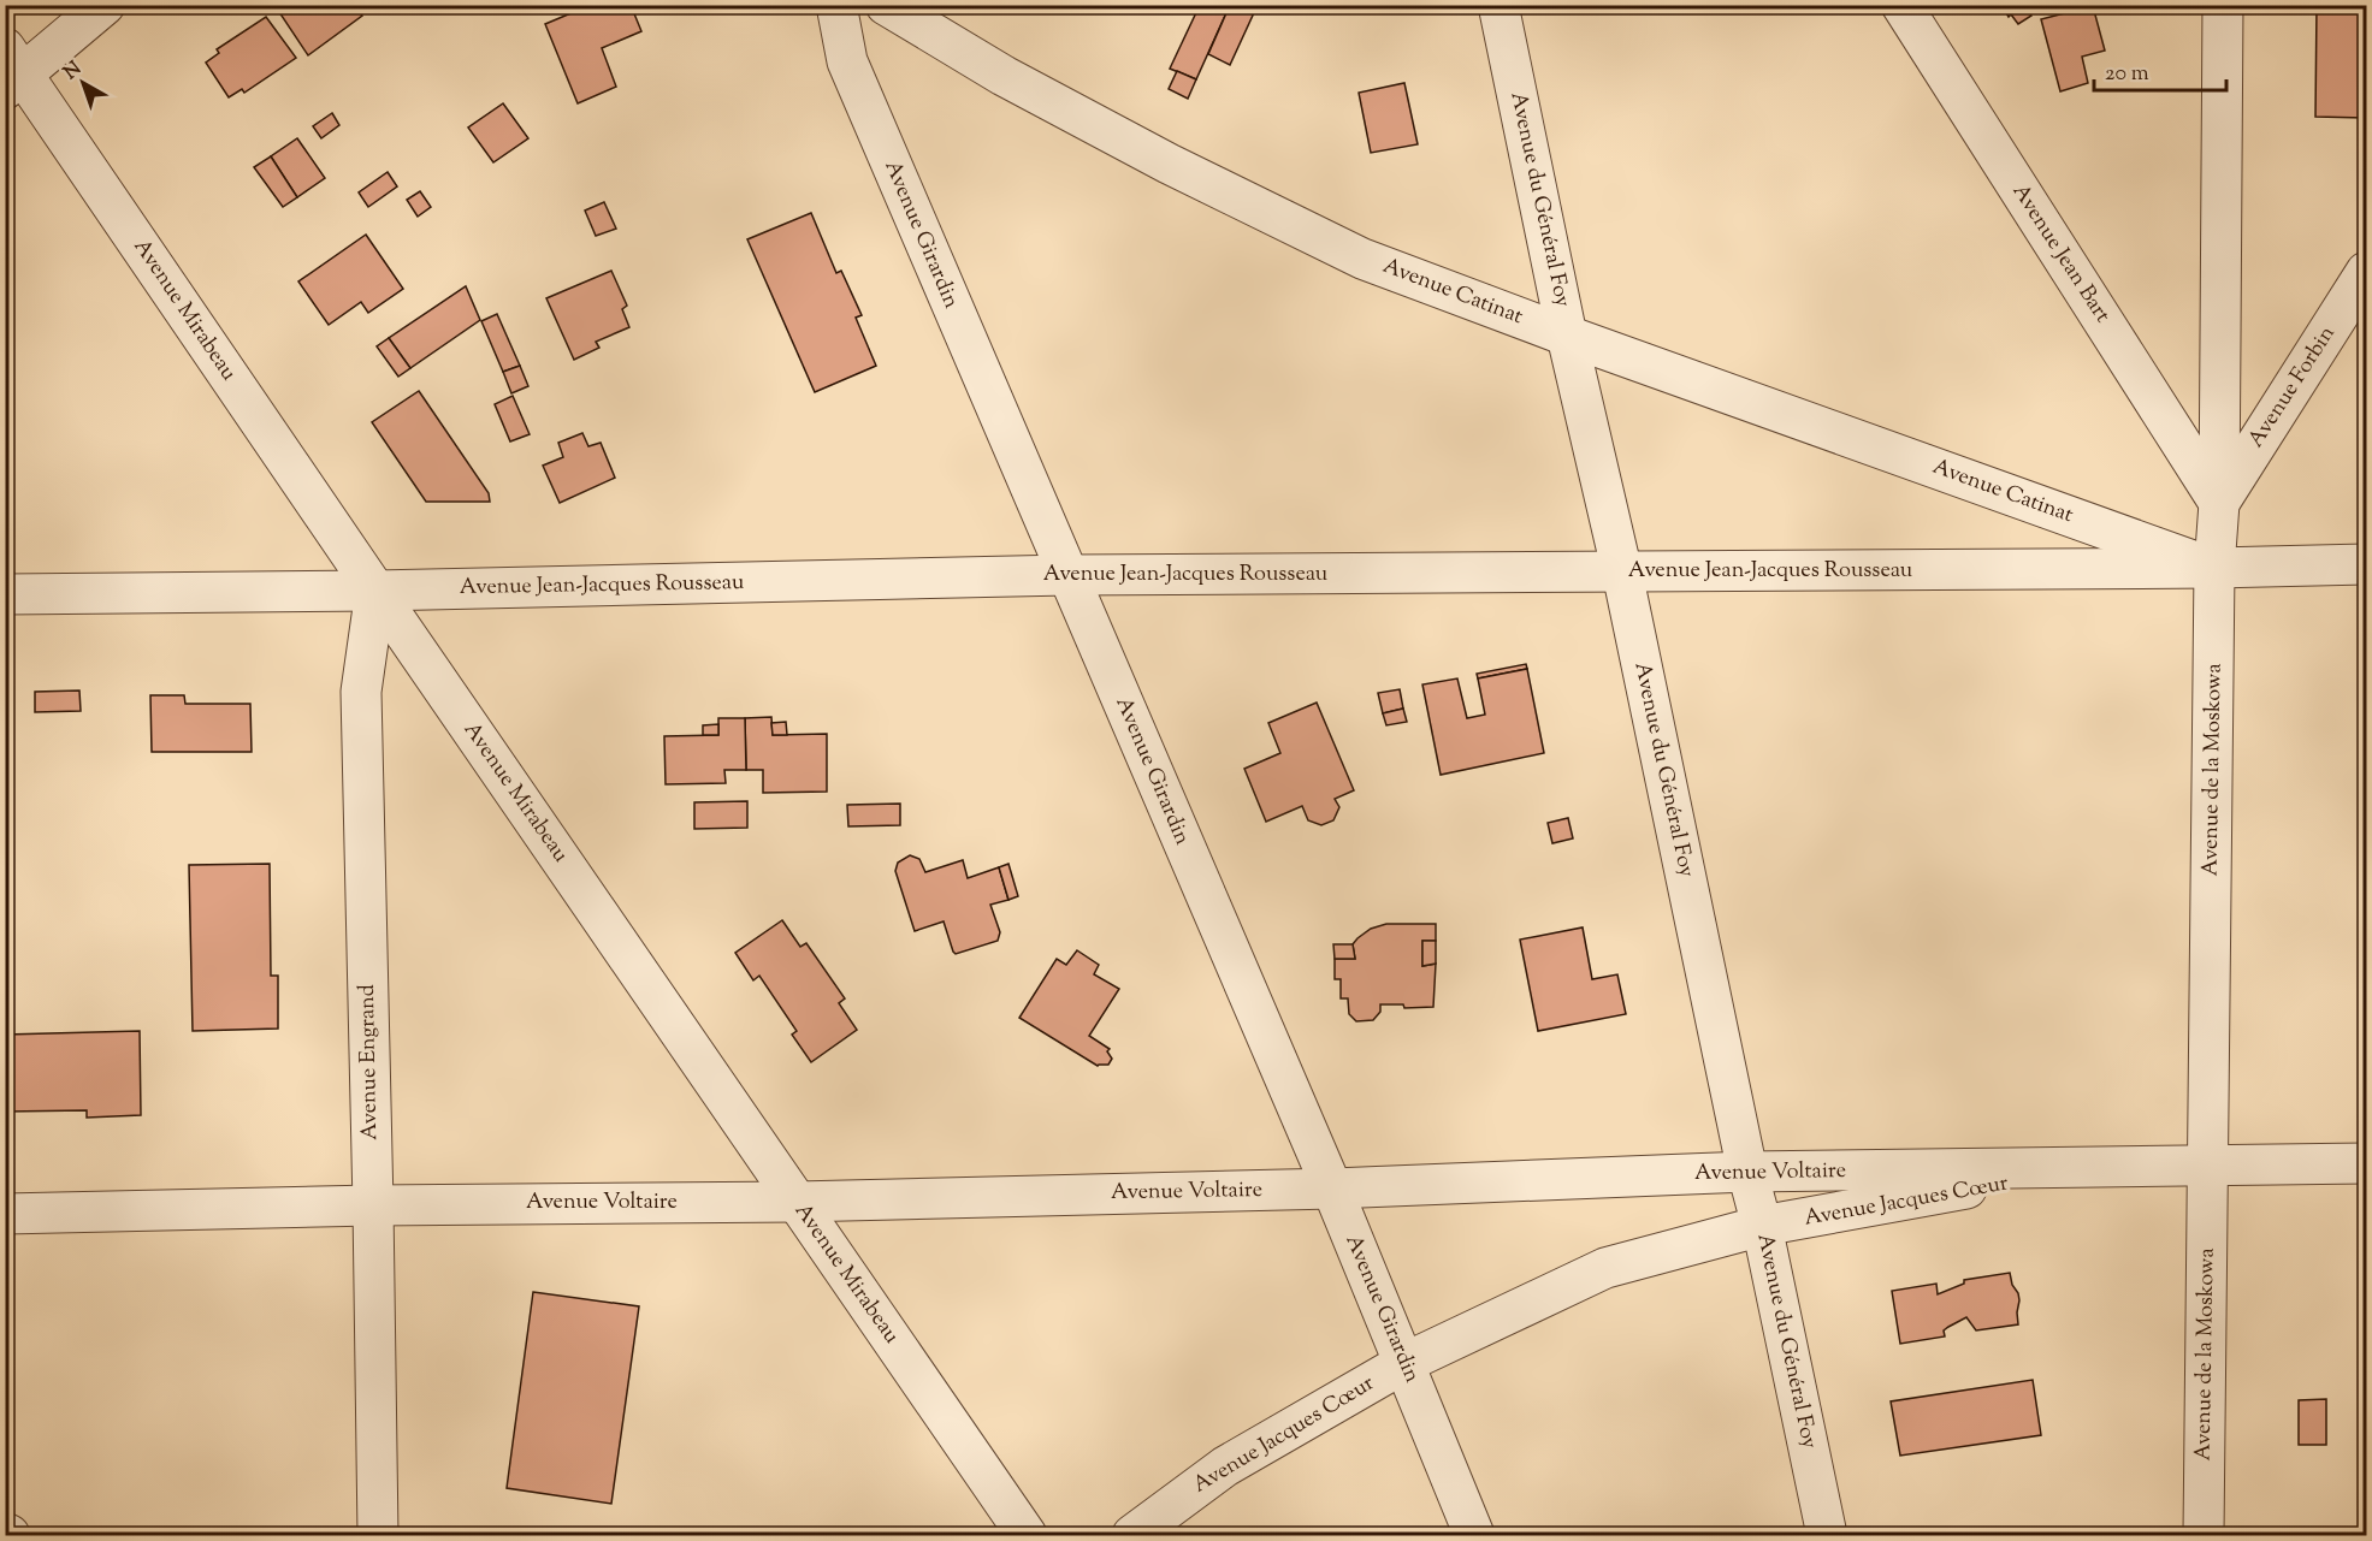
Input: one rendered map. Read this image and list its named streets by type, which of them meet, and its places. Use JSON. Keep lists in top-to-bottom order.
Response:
{
  "streets": {
    "street": [
      "Avenue du Général Foy",
      "Avenue Girardin",
      "Avenue Jean Bart",
      "Avenue Catinat",
      "Avenue Mirabeau",
      "Avenue Forbin",
      "Avenue Jean-Jacques Rousseau",
      "Avenue de la Moskowa",
      "Avenue Engrand",
      "Avenue Voltaire",
      "Avenue Jacques Cœur"
    ]
  },
  "crossings": [
    ["Avenue du Général Foy", "Avenue Catinat"],
    ["Avenue du Général Foy", "Avenue Jean-Jacques Rousseau"],
    ["Avenue du Général Foy", "Avenue Voltaire"],
    ["Avenue du Général Foy", "Avenue Jacques Cœur"],
    ["Avenue Girardin", "Avenue Jean-Jacques Rousseau"],
    ["Avenue Girardin", "Avenue Voltaire"],
    ["Avenue Girardin", "Avenue Jacques Cœur"],
    ["Avenue Jean Bart", "Avenue Forbin"],
    ["Avenue Jean Bart", "Avenue de la Moskowa"],
    ["Avenue Catinat", "Avenue Jean-Jacques Rousseau"],
    ["Avenue Catinat", "Avenue de la Moskowa"],
    ["Avenue Mirabeau", "Avenue Jean-Jacques Rousseau"],
    ["Avenue Mirabeau", "Avenue Engrand"],
    ["Avenue Mirabeau", "Avenue Voltaire"],
    ["Avenue Forbin", "Avenue de la Moskowa"],
    ["Avenue Jean-Jacques Rousseau", "Avenue de la Moskowa"],
    ["Avenue Jean-Jacques Rousseau", "Avenue Engrand"],
    ["Avenue de la Moskowa", "Avenue Voltaire"],
    ["Avenue de la Moskowa", "Avenue Jacques Cœur"],
    ["Avenue Engrand", "Avenue Voltaire"],
    ["Avenue Voltaire", "Avenue Jacques Cœur"]
  ],
  "scale_bar": "20 m",
  "north": "top left"
}
